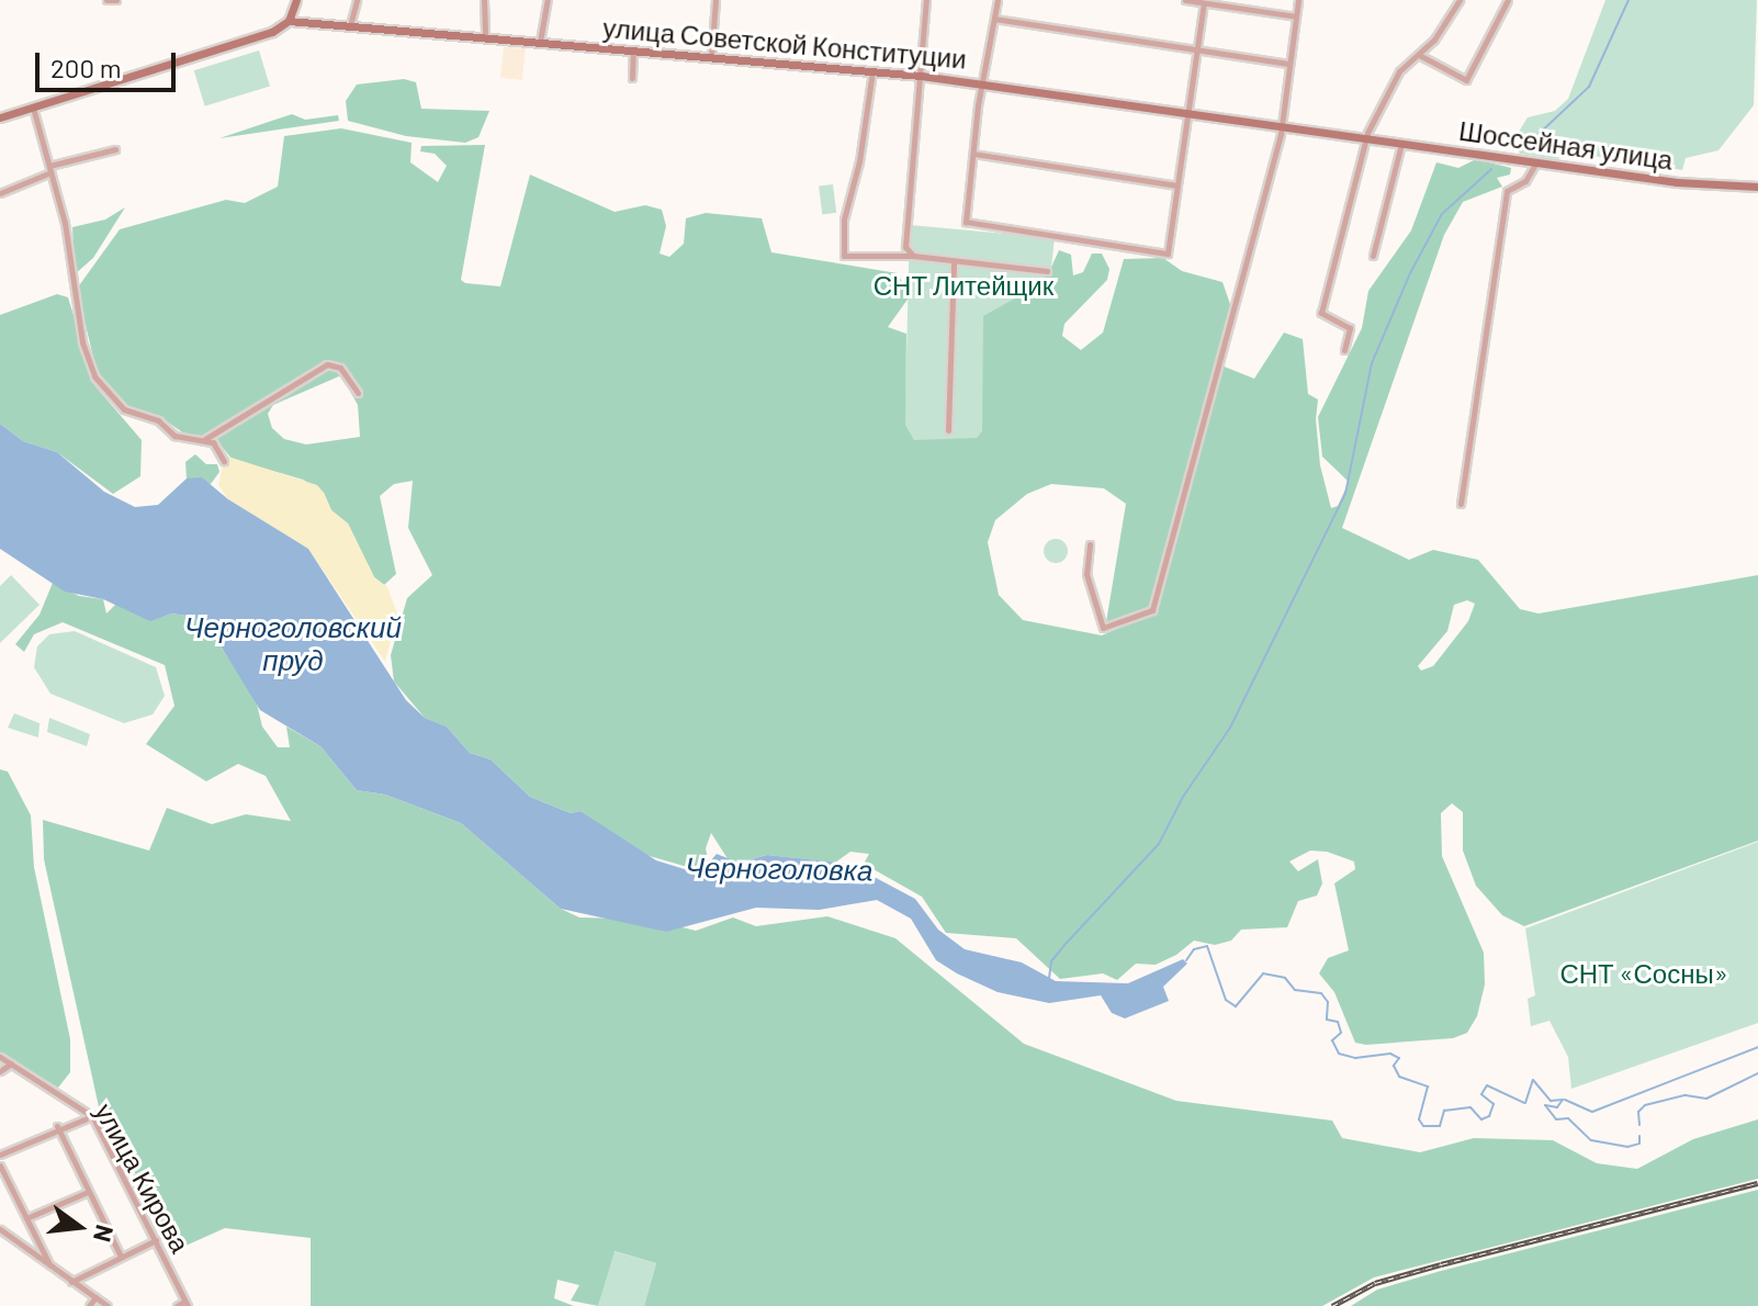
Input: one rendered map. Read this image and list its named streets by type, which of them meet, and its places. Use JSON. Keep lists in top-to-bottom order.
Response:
{
  "streets": {
    "street": ["улица Советской Конституции", "Шоссейная улица", "улица Кирова"]
  },
  "crossings": [
    ["улица Советской Конституции", "Шоссейная улица"]
  ],
  "water": ["Черноголовский пруд", "Черноголовка"],
  "parks": ["СНТ Литейщик", "СНТ «Сосны»"],
  "scale_bar": "200 m",
  "north": "right"
}
